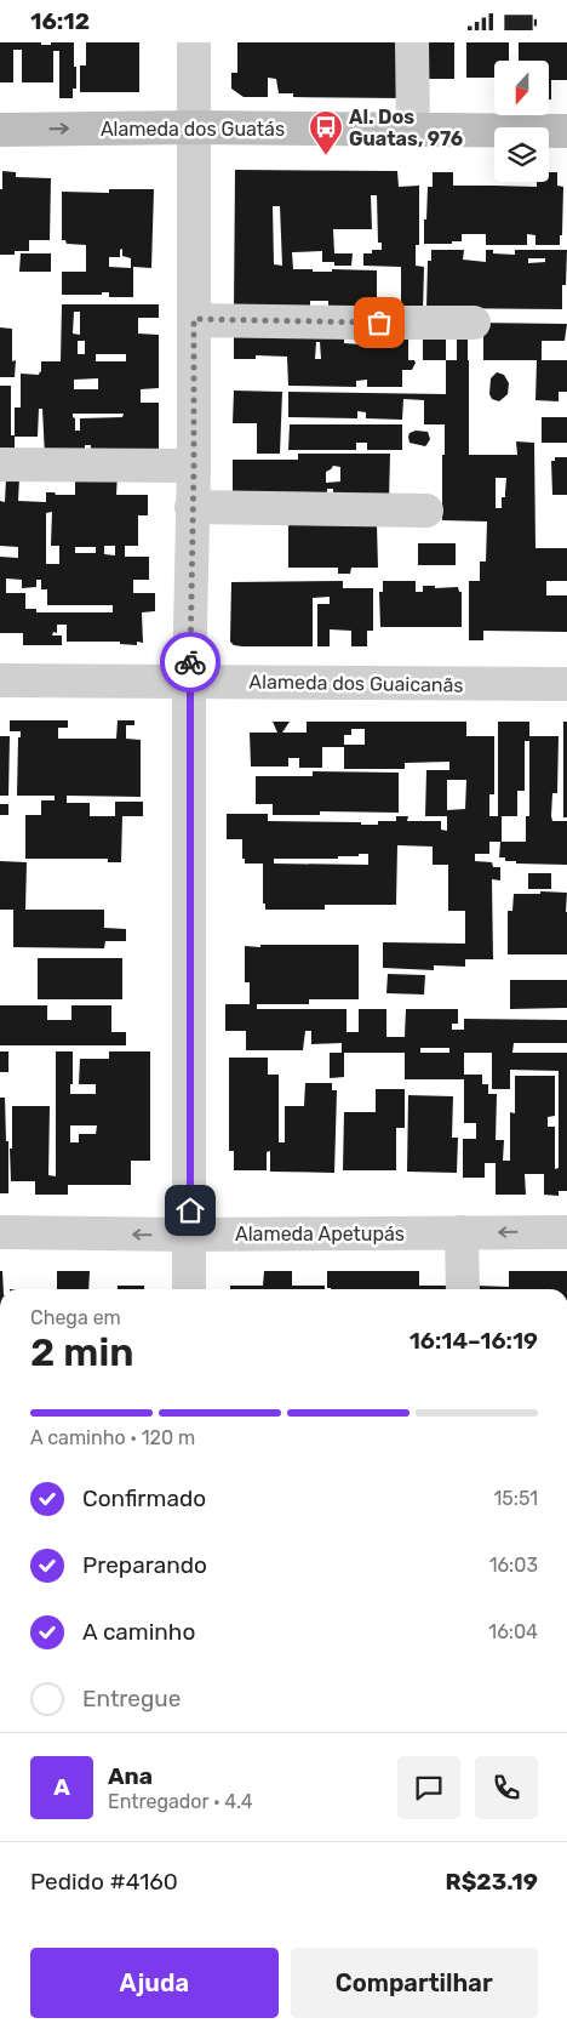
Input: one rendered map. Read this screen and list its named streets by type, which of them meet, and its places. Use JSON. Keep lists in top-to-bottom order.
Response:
{
  "streets": {
    "street": ["Alameda dos Guatás", "Alameda dos Guaicanãs", "Alameda Apetupás"]
  },
  "one_way": ["Alameda Apetupás"],
  "places": {
    "bus stop": ["Al. Dos Guatas, 976"]
  },
  "north": "bottom",
  "page": {
    "status": "16:12",
    "heading": ["2 min", "Chega em", "16:14–16:19"],
    "panel": [
      "Ana",
      "Entregador · 4.4",
      "Pedido #4160",
      "R$23.19"
    ],
    "bar": "A caminho · 120 m",
    "list": [
      ["Confirmado", "15:51"],
      ["Preparando", "16:03"],
      ["A caminho", "16:04"],
      "Entregue"
    ],
    "round": "A",
    "buttons": ["Ajuda", "Compartilhar"]
  }
}
